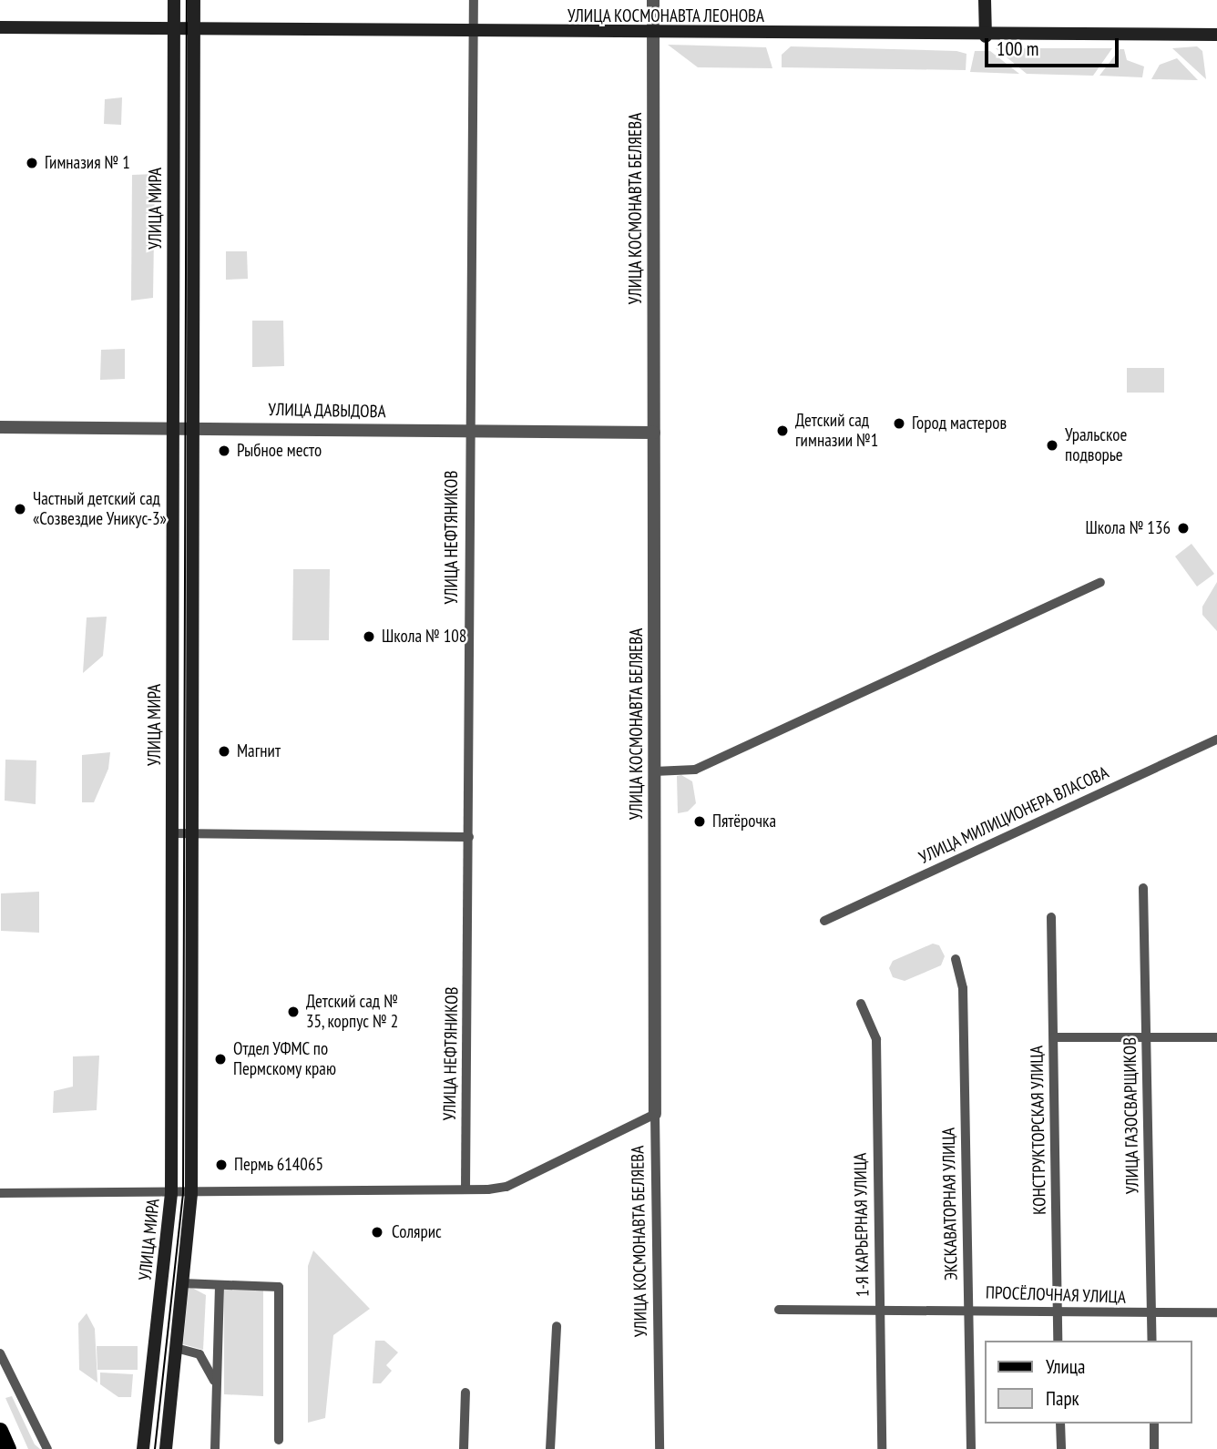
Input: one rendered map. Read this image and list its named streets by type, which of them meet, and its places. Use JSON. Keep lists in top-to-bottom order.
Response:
{
  "streets": {
    "main road": ["УЛИЦА КОСМОНАВТА ЛЕОНОВА", "УЛИЦА МИРА"],
    "street": [
      "УЛИЦА КОСМОНАВТА БЕЛЯЕВА",
      "УЛИЦА ДАВЫДОВА",
      "УЛИЦА НЕФТЯНИКОВ",
      "УЛИЦА МИЛИЦИОНЕРА ВЛАСОВА",
      "УЛИЦА ГАЗОСВАРЩИКОВ",
      "КОНСТРУКТОРСКАЯ УЛИЦА",
      "ЭКСКАВАТОРНАЯ УЛИЦА",
      "1-Я КАРЬЕРНАЯ УЛИЦА",
      "ПРОСЁЛОЧНАЯ УЛИЦА"
    ]
  },
  "crossings": [
    ["УЛИЦА КОСМОНАВТА ЛЕОНОВА", "УЛИЦА МИРА"],
    ["УЛИЦА КОСМОНАВТА ЛЕОНОВА", "УЛИЦА КОСМОНАВТА БЕЛЯЕВА"],
    ["УЛИЦА КОСМОНАВТА ЛЕОНОВА", "УЛИЦА НЕФТЯНИКОВ"],
    ["УЛИЦА МИРА", "УЛИЦА ДАВЫДОВА"],
    ["УЛИЦА КОСМОНАВТА БЕЛЯЕВА", "УЛИЦА ДАВЫДОВА"],
    ["УЛИЦА ДАВЫДОВА", "УЛИЦА НЕФТЯНИКОВ"],
    ["УЛИЦА ГАЗОСВАРЩИКОВ", "ПРОСЁЛОЧНАЯ УЛИЦА"],
    ["КОНСТРУКТОРСКАЯ УЛИЦА", "ПРОСЁЛОЧНАЯ УЛИЦА"],
    ["ЭКСКАВАТОРНАЯ УЛИЦА", "ПРОСЁЛОЧНАЯ УЛИЦА"],
    ["1-Я КАРЬЕРНАЯ УЛИЦА", "ПРОСЁЛОЧНАЯ УЛИЦА"]
  ],
  "places": [
    "Гимназия № 1",
    "Город мастеров",
    "Детский сад гимназии №1",
    "Уральское подворье",
    "Рыбное место",
    "Частный детский сад «Созвездие Уникус-3»",
    "Школа № 136",
    "Школа № 108",
    "Магнит",
    "Пятёрочка",
    "Детский сад № 35, корпус № 2",
    "Отдел УФМС по Пермскому краю",
    "Пермь 614065",
    "Солярис"
  ],
  "legend": ["Улица", "Парк"],
  "scale_bar": "100 m"
}
